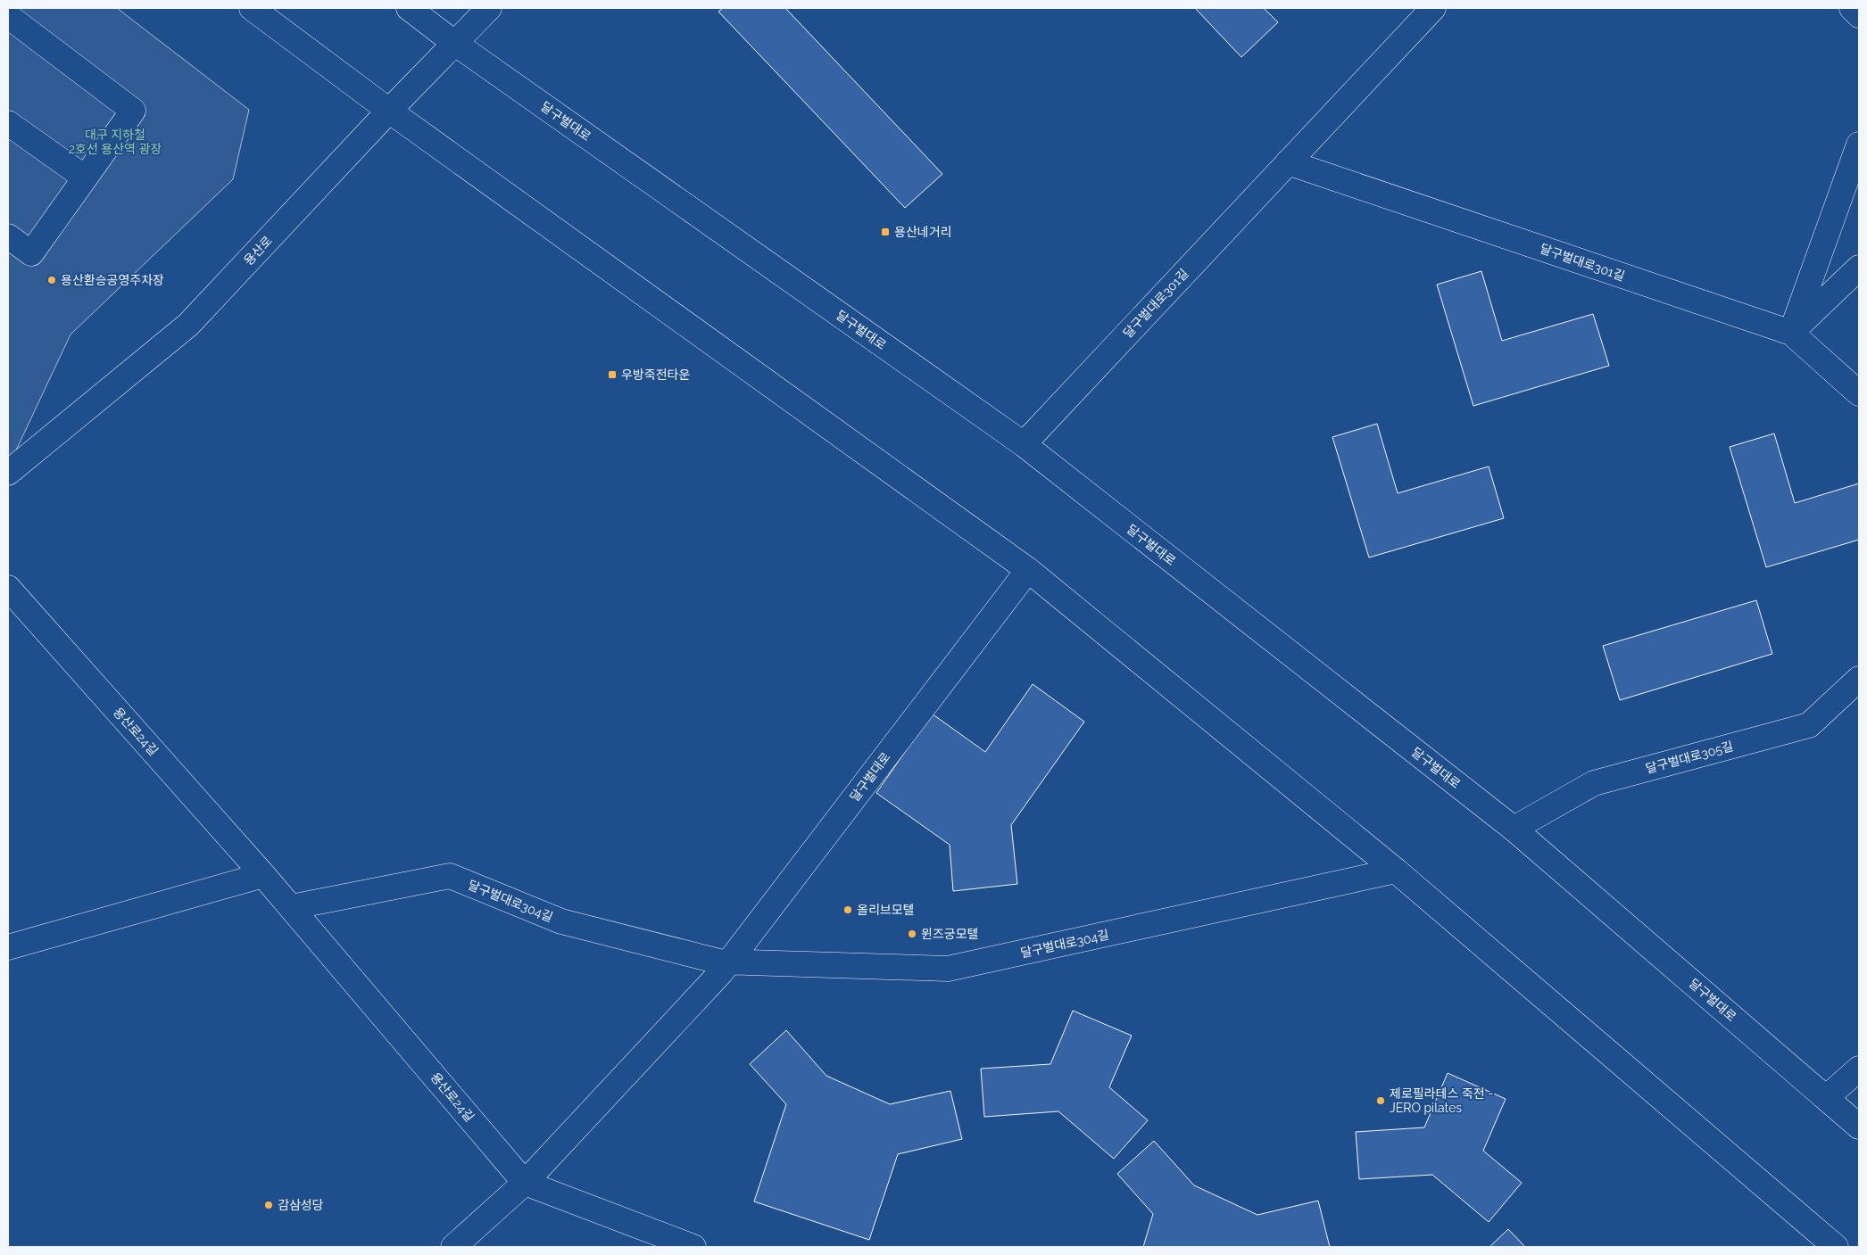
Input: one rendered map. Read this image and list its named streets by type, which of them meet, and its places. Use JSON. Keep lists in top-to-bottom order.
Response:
{
  "streets": {
    "main road": [
      "달구벌대로",
      "용산로",
      "달구벌대로301길",
      "용산로24길",
      "달구벌대로305길",
      "달구벌대로304길"
    ]
  },
  "crossings": [
    ["달구벌대로", "용산로"],
    ["달구벌대로", "달구벌대로301길"],
    ["달구벌대로", "달구벌대로305길"],
    ["달구벌대로", "달구벌대로304길"],
    ["용산로24길", "달구벌대로304길"]
  ],
  "parks": ["대구 지하철 2호선 용산역 광장"],
  "places": {
    "transit": ["용산네거리", "우방죽전타운"],
    "other": [
      "용산환승공영주차장",
      "올리브모텔",
      "윈즈궁모텔",
      "제로필라테스 죽전 - JERO pilates",
      "감삼성당"
    ]
  }
}
